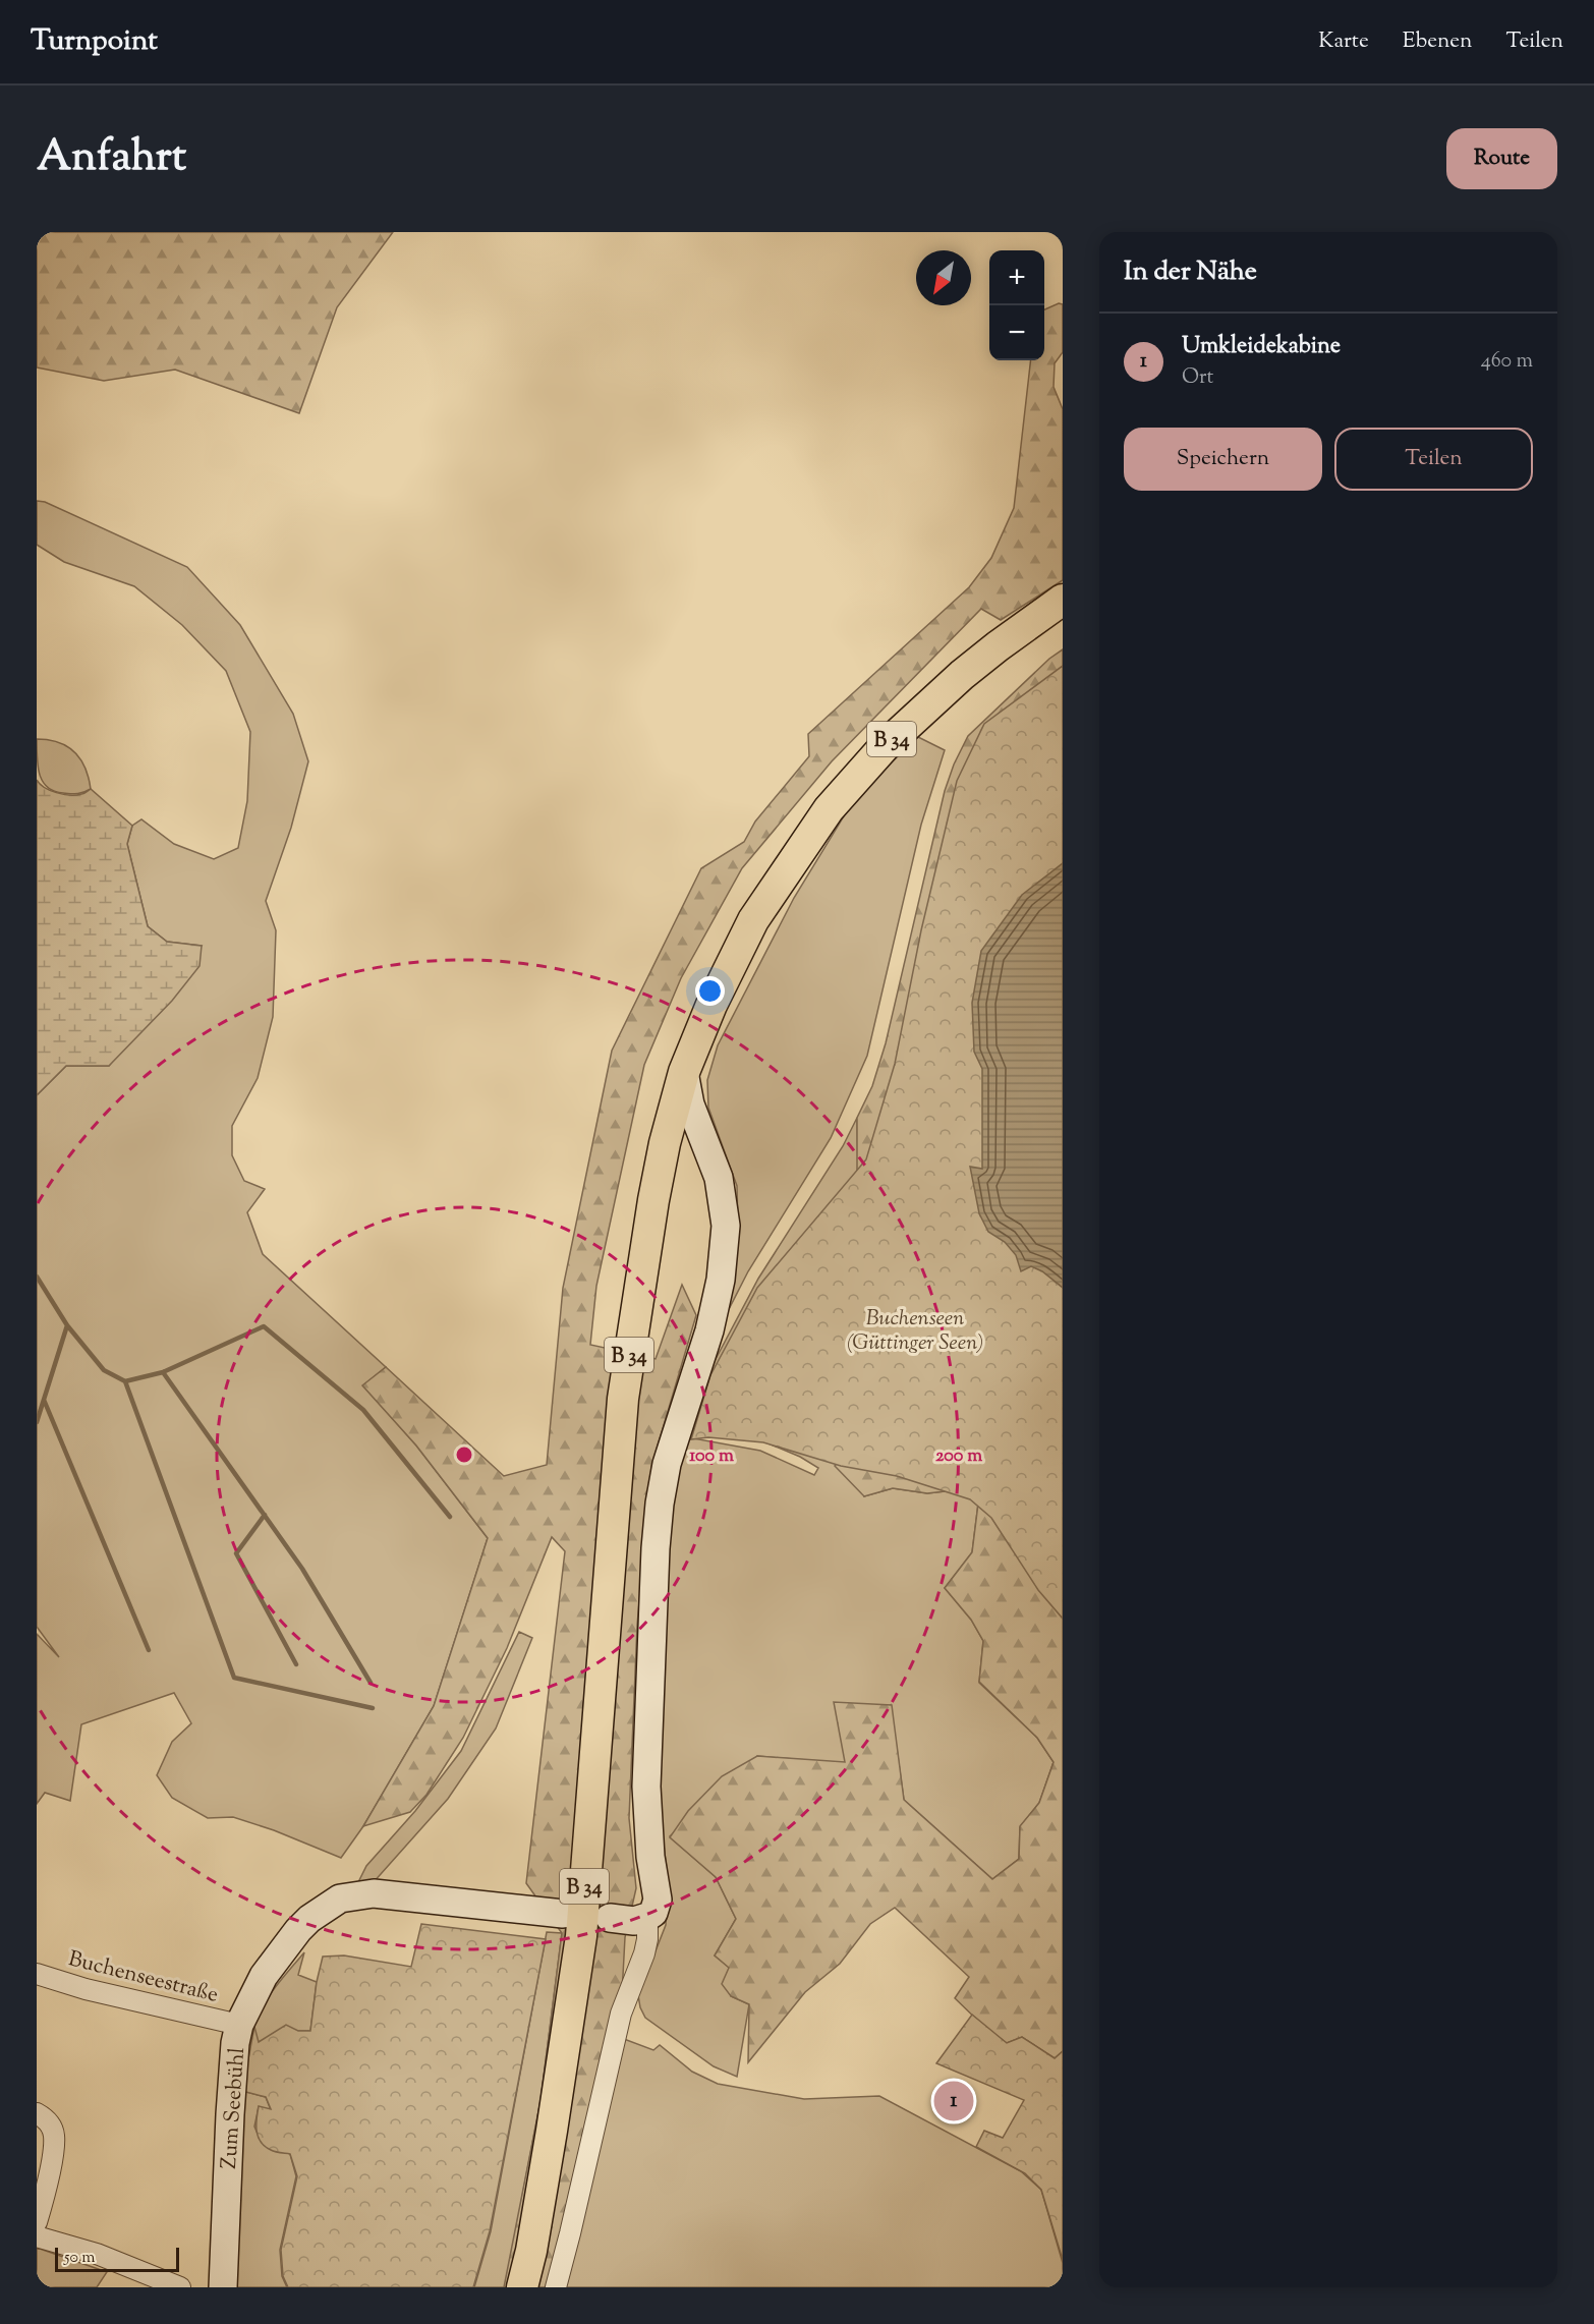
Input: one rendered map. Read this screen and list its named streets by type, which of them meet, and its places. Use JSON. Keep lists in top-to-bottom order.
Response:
{
  "streets": {
    "main road": ["B 34", "Zum Seebühl"],
    "street": ["Buchenseestraße"]
  },
  "crossings": [
    ["Buchenseestraße", "Zum Seebühl"]
  ],
  "parks": ["Buchenseen (Güttinger Seen)"],
  "scale_bar": "50 m",
  "north": "bottom left",
  "page": {
    "header": "Turnpoint",
    "nav": ["Karte", "Ebenen", "Teilen"],
    "title": "Anfahrt",
    "buttons": [
      "Route",
      ["Speichern", "Teilen"]
    ],
    "heading": "In der Nähe",
    "map_buttons": ["+", "−"],
    "list": [
      {
        "mark": "1",
        "name": "Umkleidekabine",
        "note": "Ort",
        "value": "460 m"
      }
    ],
    "pins": "1",
    "scale": "50 m"
  },
  "rings": ["100 m", "200 m"]
}
